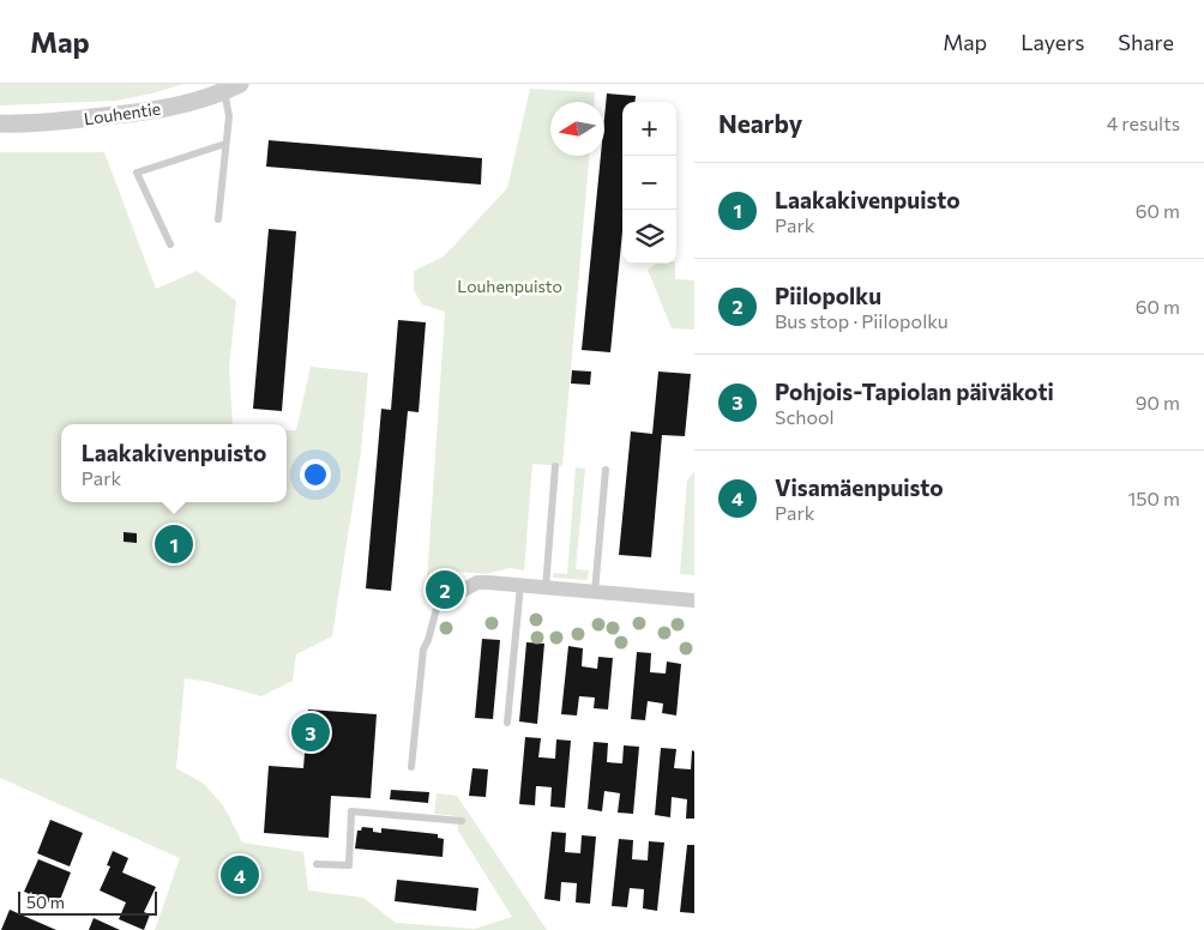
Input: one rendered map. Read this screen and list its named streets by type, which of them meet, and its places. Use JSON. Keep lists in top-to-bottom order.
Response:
{
  "streets": {
    "street": ["Louhentie"]
  },
  "parks": ["Louhenpuisto"],
  "scale_bar": "50 m",
  "north": "left",
  "page": {
    "header": "Map",
    "nav": ["Map", "Layers", "Share"],
    "heading": ["Nearby", "4 results"],
    "map_buttons": ["+", "−"],
    "list": [
      {
        "mark": "1",
        "name": "Laakakivenpuisto",
        "note": "Park",
        "value": "60 m"
      },
      {
        "mark": "2",
        "name": "Piilopolku",
        "note": "Bus stop · Piilopolku",
        "value": "60 m"
      },
      {
        "mark": "3",
        "name": "Pohjois-Tapiolan päiväkoti",
        "note": "School",
        "value": "90 m"
      },
      {
        "mark": "4",
        "name": "Visamäenpuisto",
        "note": "Park",
        "value": "150 m"
      }
    ],
    "popup": ["Laakakivenpuisto", "Park"],
    "pins": [
      "1",
      "2",
      "3",
      "4"
    ],
    "scale": "50 m"
  }
}
